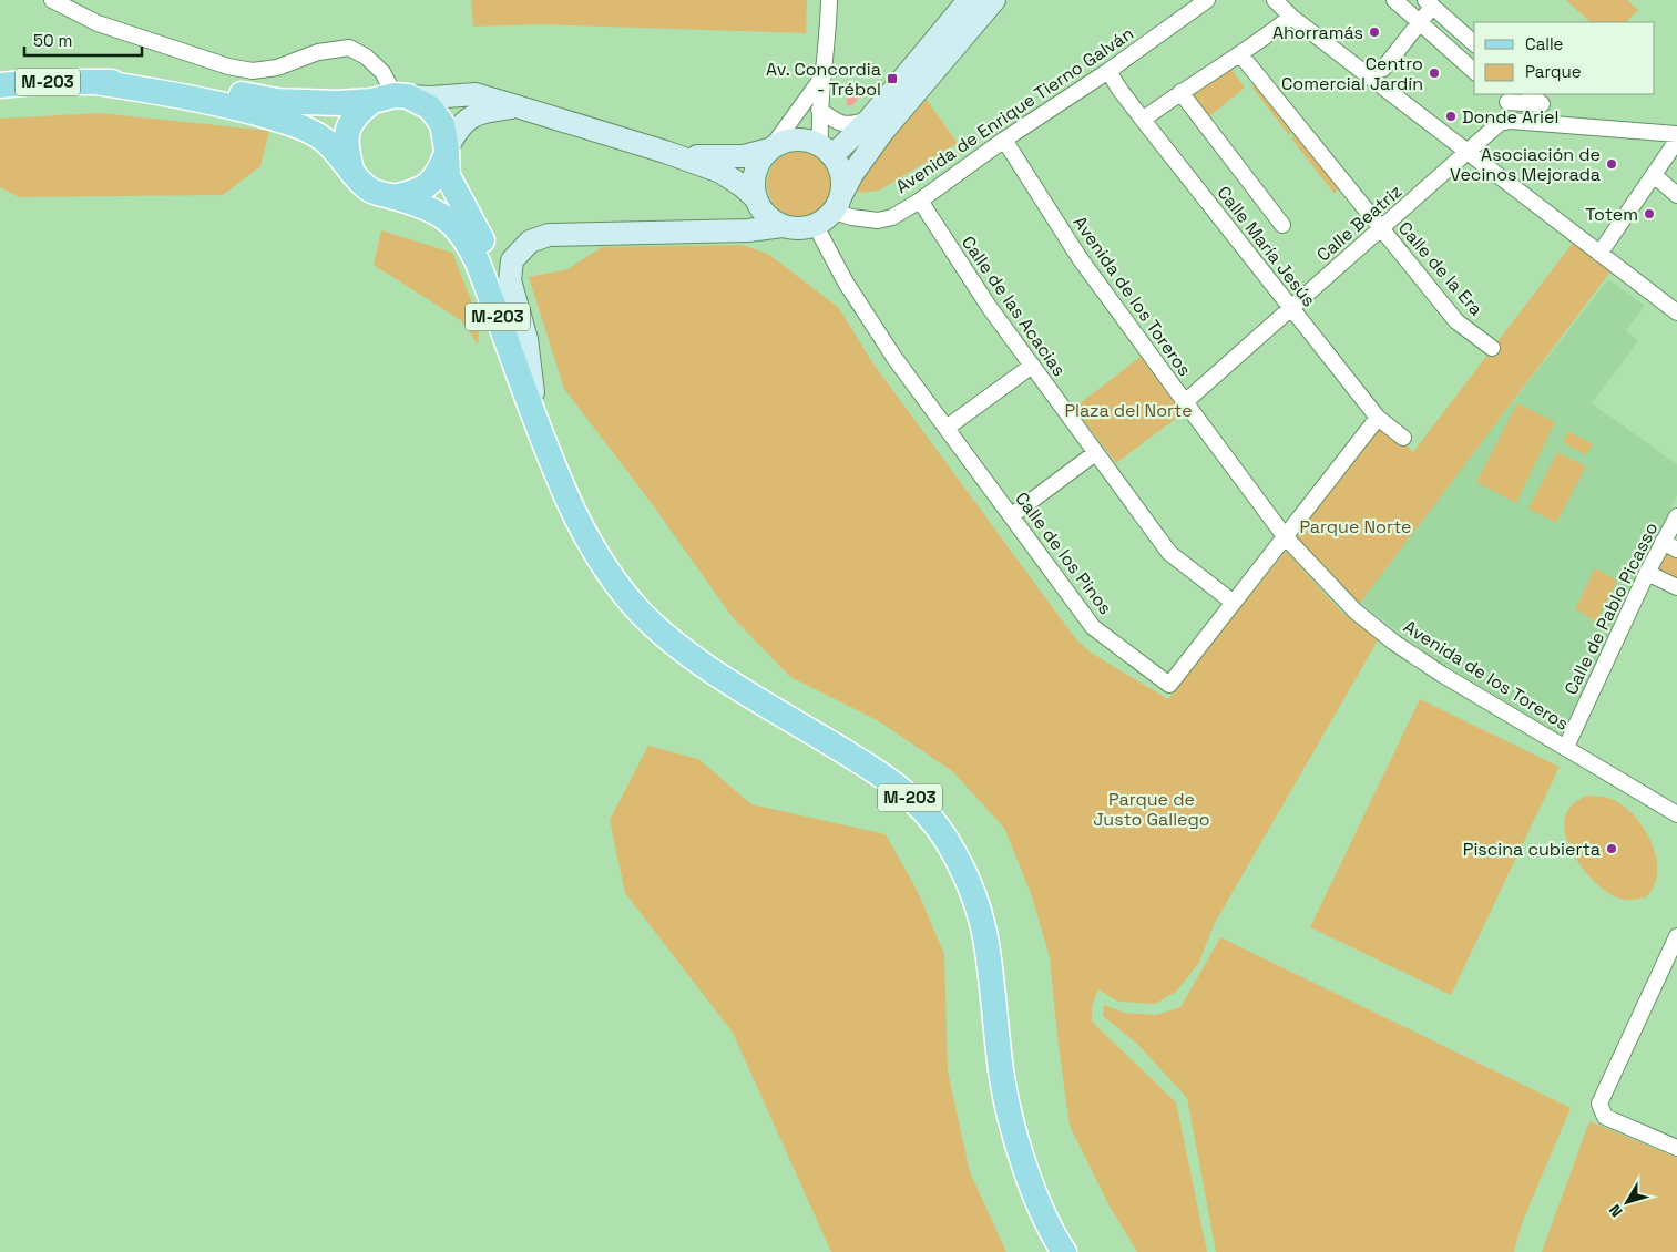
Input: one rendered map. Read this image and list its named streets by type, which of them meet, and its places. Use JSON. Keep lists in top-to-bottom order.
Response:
{
  "streets": {
    "main road": ["M-203"],
    "street": [
      "Avenida de Enrique Tierno Galván",
      "Calle Beatriz",
      "Calle María Jesús",
      "Calle de la Era",
      "Avenida de los Toreros",
      "Calle de las Acacias",
      "Calle de los Pinos",
      "Calle de Pablo Picasso"
    ]
  },
  "crossings": [
    ["Avenida de Enrique Tierno Galván", "Calle María Jesús"],
    ["Avenida de Enrique Tierno Galván", "Avenida de los Toreros"],
    ["Avenida de Enrique Tierno Galván", "Calle de las Acacias"],
    ["Avenida de Enrique Tierno Galván", "Calle de los Pinos"],
    ["Calle Beatriz", "Calle María Jesús"],
    ["Calle Beatriz", "Calle de la Era"],
    ["Calle Beatriz", "Avenida de los Toreros"],
    ["Calle María Jesús", "Calle de los Pinos"],
    ["Avenida de los Toreros", "Calle de los Pinos"],
    ["Avenida de los Toreros", "Calle de Pablo Picasso"],
    ["Calle de las Acacias", "Calle de los Pinos"]
  ],
  "parks": ["Plaza del Norte", "Parque Norte", "Parque de Justo Gallego"],
  "places": {
    "other": [
      "Ahorramás",
      "Centro Comercial Jardín",
      "Donde Ariel",
      "Asociación de Vecinos Mejorada",
      "Totem",
      "Piscina cubierta"
    ],
    "transit": ["Av. Concordia - Trébol"]
  },
  "legend": ["Calle", "Parque"],
  "scale_bar": "50 m",
  "north": "bottom left"
}
